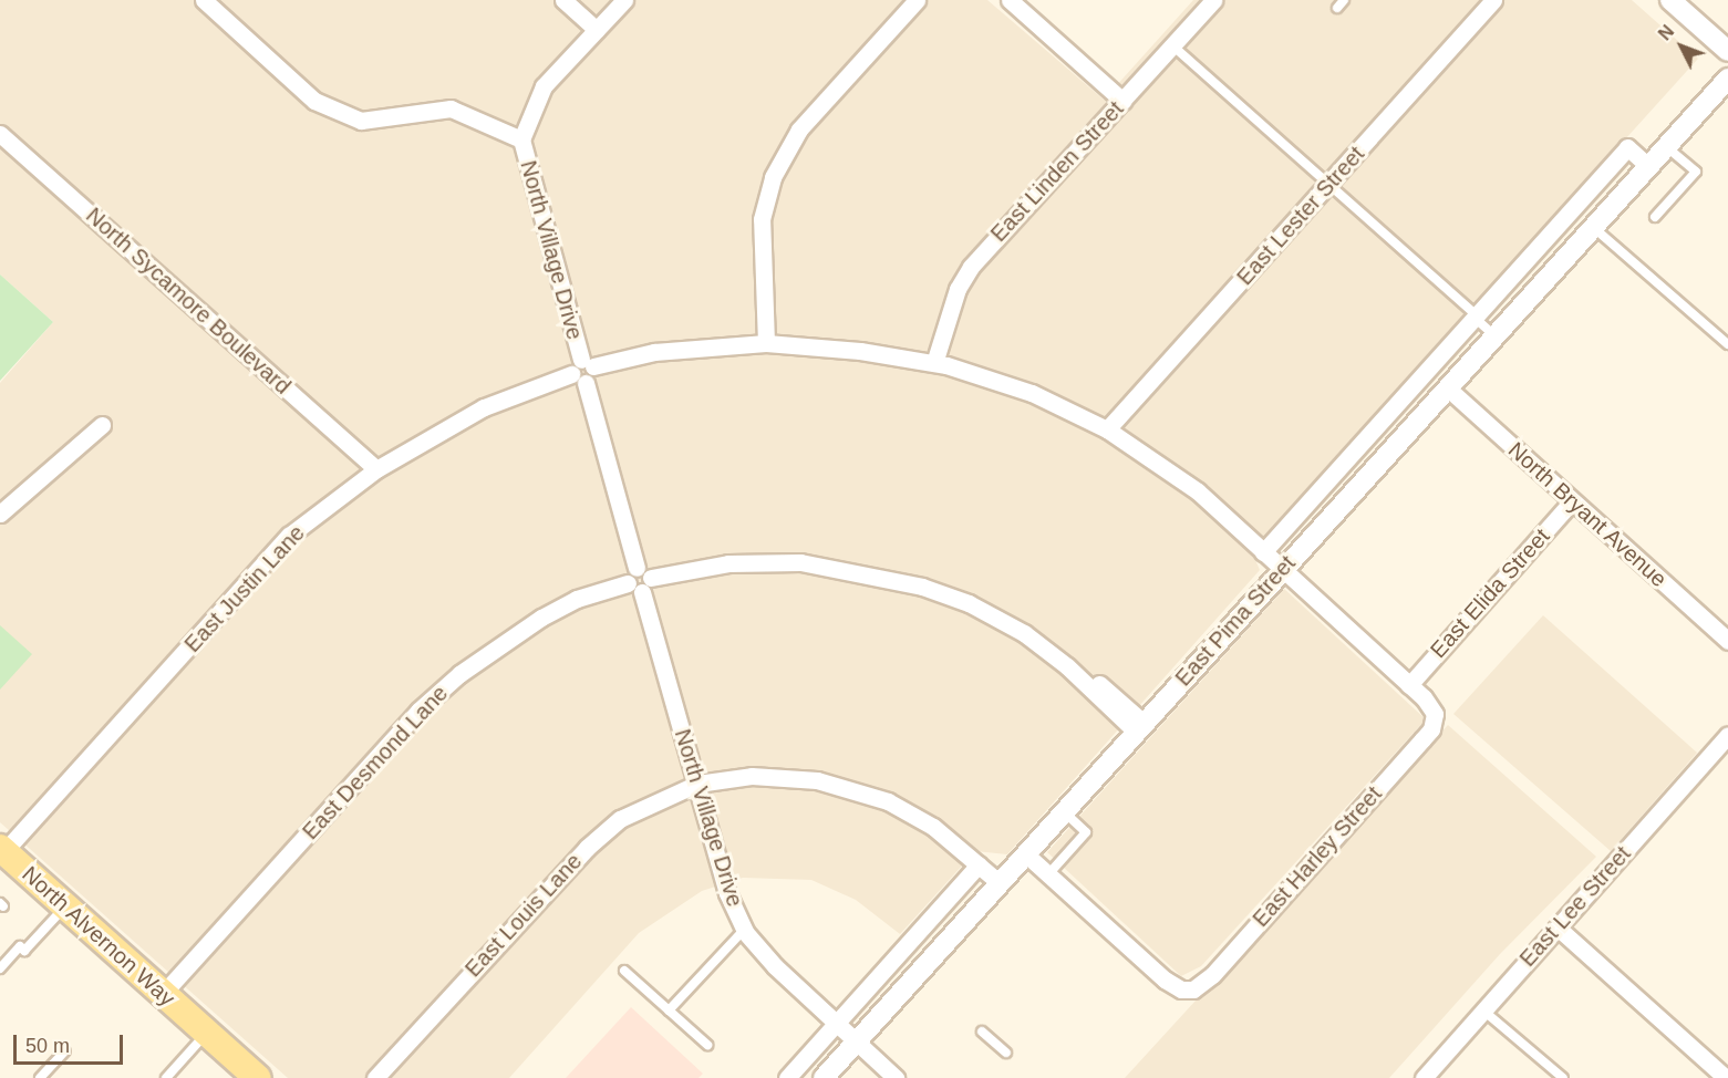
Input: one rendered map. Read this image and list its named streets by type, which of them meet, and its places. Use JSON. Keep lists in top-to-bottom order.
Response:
{
  "streets": {
    "main road": ["North Alvernon Way"],
    "street": [
      "East Linden Street",
      "East Lester Street",
      "North Village Drive",
      "North Sycamore Boulevard",
      "North Bryant Avenue",
      "East Justin Lane",
      "East Elida Street",
      "East Pima Street",
      "East Desmond Lane",
      "East Harley Street",
      "East Lee Street",
      "East Louis Lane"
    ]
  },
  "crossings": [
    ["East Linden Street", "East Justin Lane"],
    ["East Lester Street", "East Justin Lane"],
    ["North Village Drive", "East Justin Lane"],
    ["North Village Drive", "East Pima Street"],
    ["North Village Drive", "East Desmond Lane"],
    ["North Village Drive", "East Louis Lane"],
    ["North Sycamore Boulevard", "East Justin Lane"],
    ["North Bryant Avenue", "East Elida Street"],
    ["North Bryant Avenue", "East Pima Street"],
    ["East Justin Lane", "East Elida Street"],
    ["East Justin Lane", "East Pima Street"],
    ["East Justin Lane", "East Harley Street"],
    ["East Justin Lane", "North Alvernon Way"],
    ["East Pima Street", "East Desmond Lane"],
    ["East Pima Street", "East Louis Lane"],
    ["East Desmond Lane", "North Alvernon Way"]
  ],
  "scale_bar": "50 m",
  "north": "top left"
}
